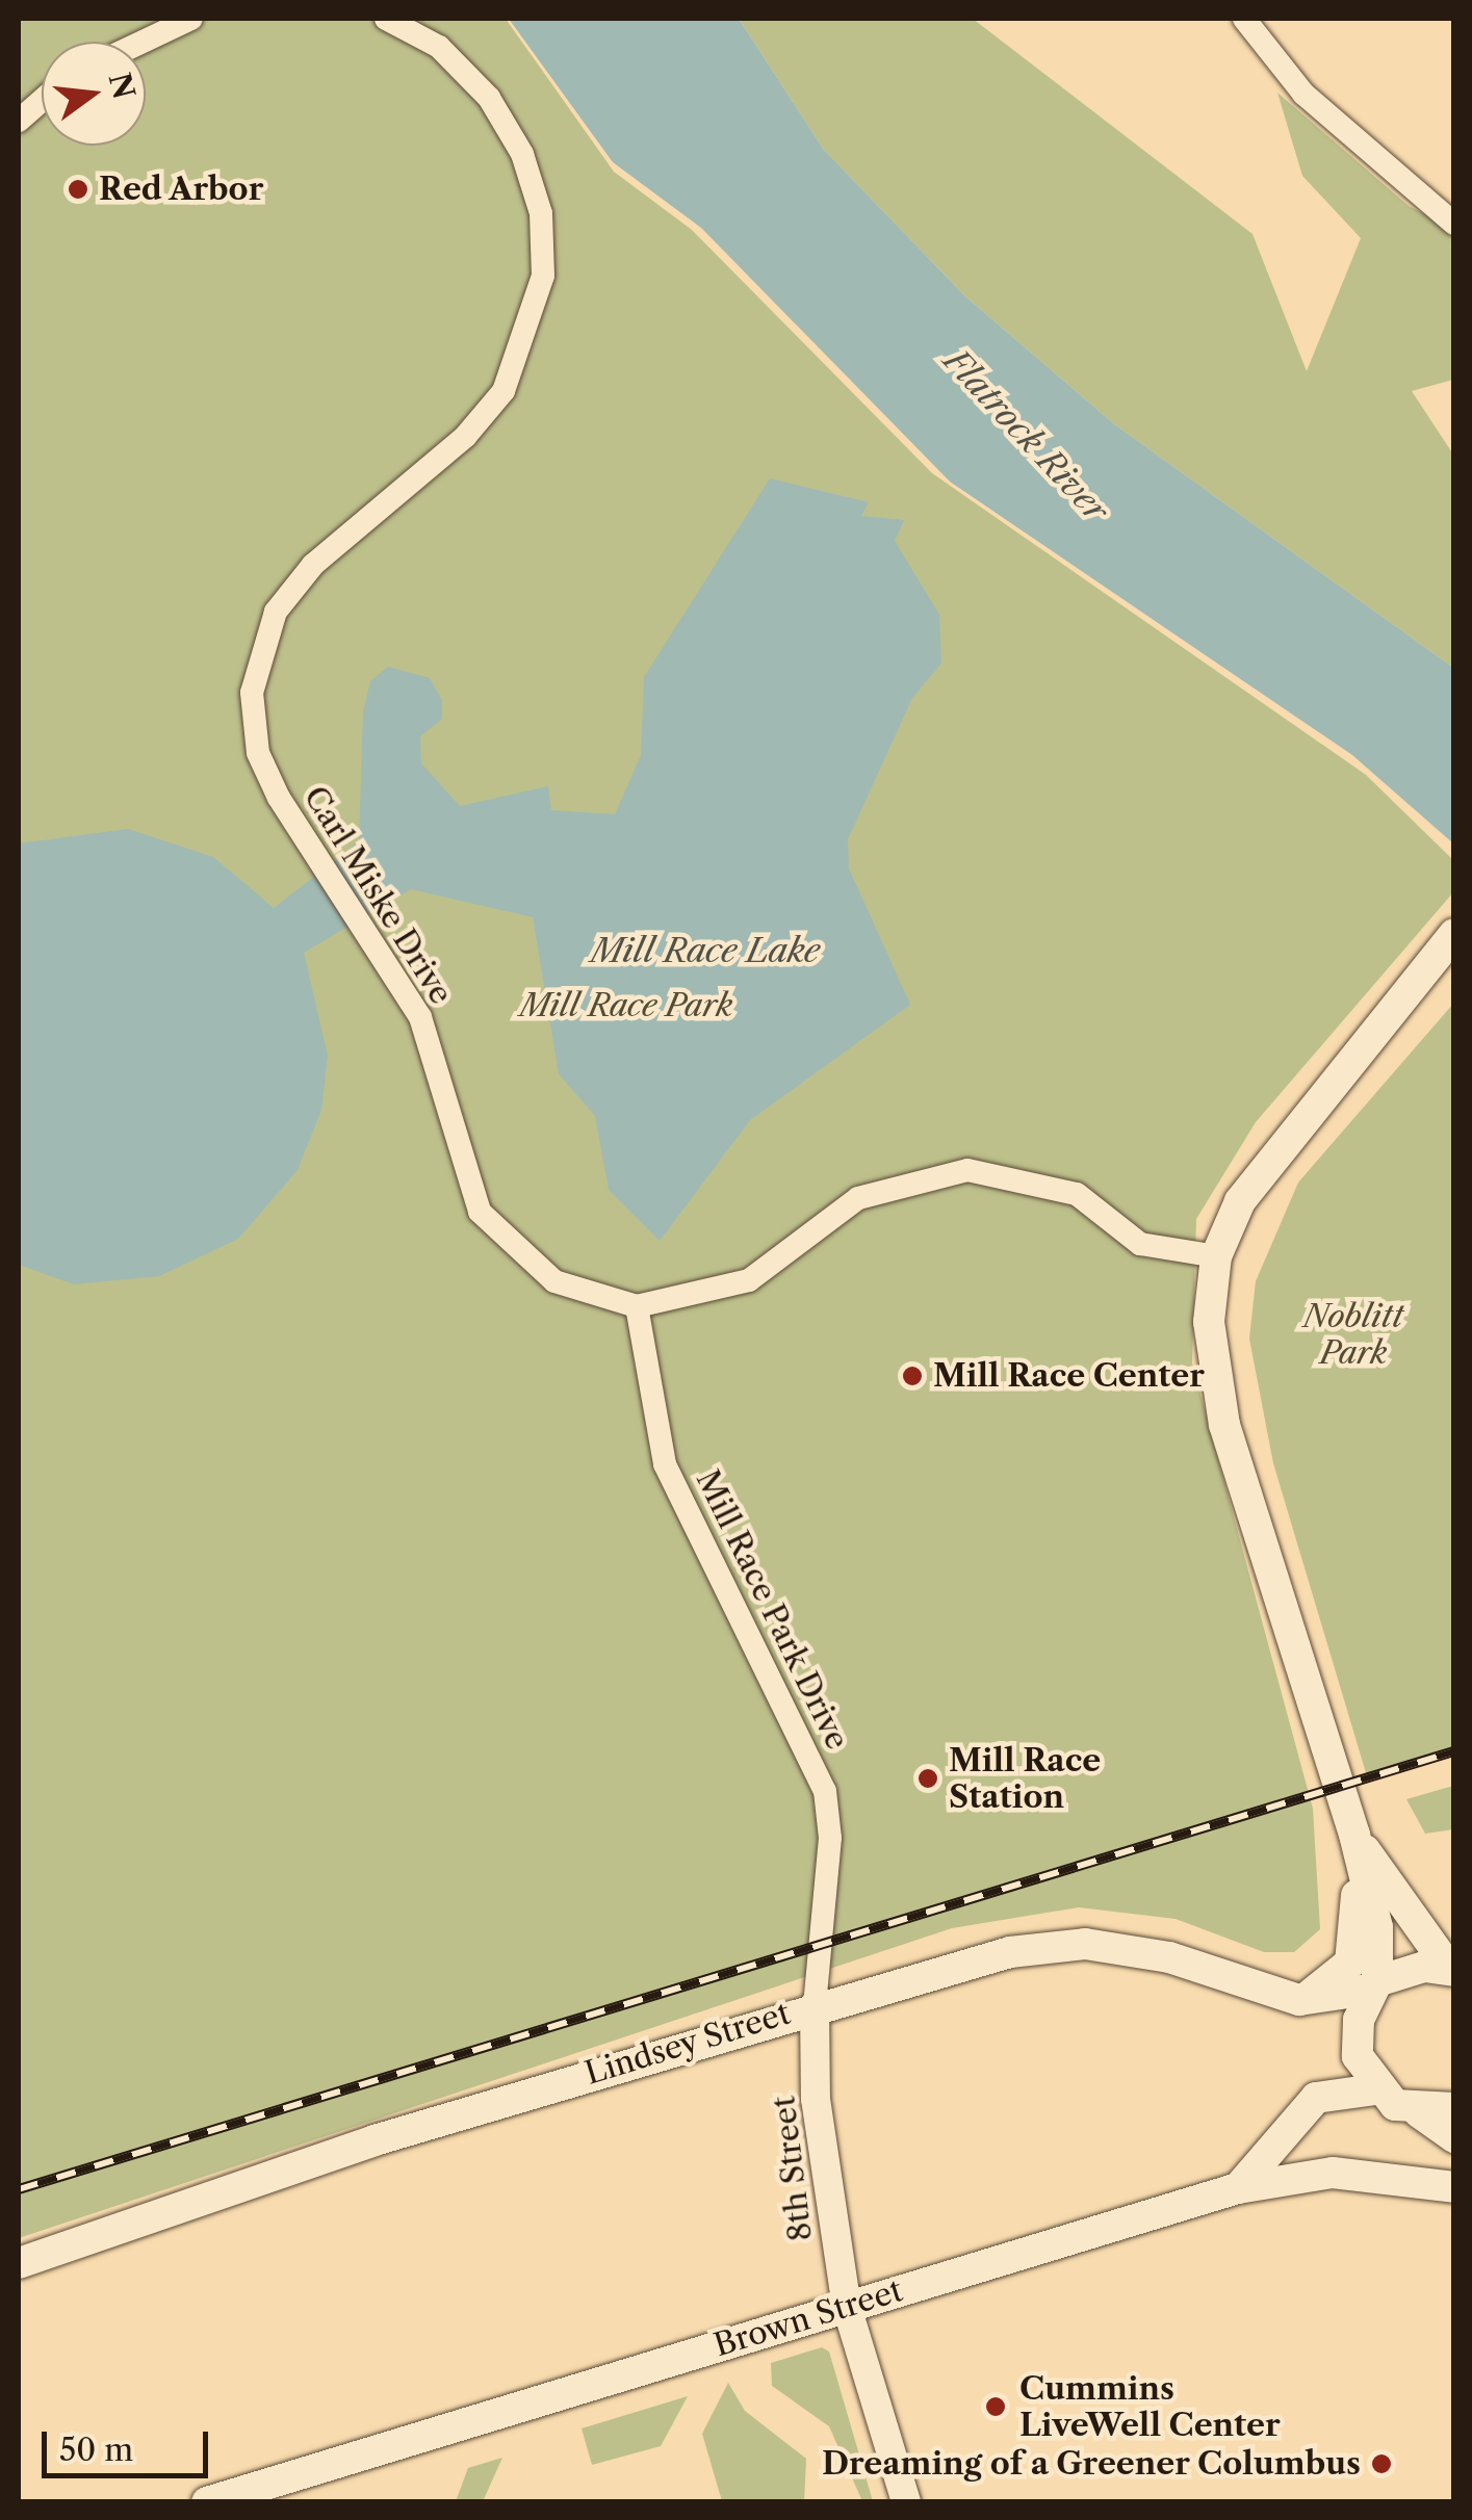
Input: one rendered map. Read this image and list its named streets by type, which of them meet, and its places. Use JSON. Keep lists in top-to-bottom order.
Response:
{
  "streets": {
    "main road": ["Lindsey Street", "Brown Street"],
    "street": ["Carl Miske Drive", "Mill Race Park Drive", "8th Street"]
  },
  "crossings": [
    ["Carl Miske Drive", "Mill Race Park Drive"],
    ["Mill Race Park Drive", "Lindsey Street"],
    ["Mill Race Park Drive", "8th Street"],
    ["Lindsey Street", "8th Street"],
    ["8th Street", "Brown Street"]
  ],
  "water": ["Flatrock River", "Mill Race Lake"],
  "parks": ["Mill Race Park", "Noblitt Park"],
  "places": [
    "Red Arbor",
    "Mill Race Center",
    "Mill Race Station",
    "Cummins LiveWell Center",
    "Dreaming of a Greener Columbus"
  ],
  "scale_bar": "50 m",
  "north": "right"
}
